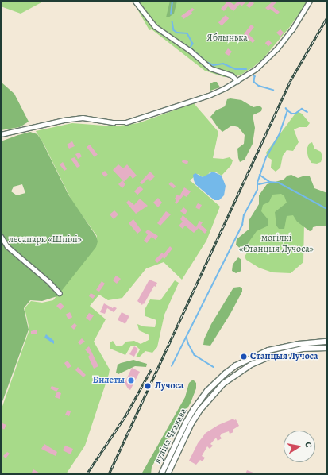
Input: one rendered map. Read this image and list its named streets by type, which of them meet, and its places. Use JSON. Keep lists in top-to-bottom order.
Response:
{
  "streets": {
    "main road": ["вуліца Чкалава"]
  },
  "parks": ["Яблынька", "могілкі «Станцыя Лучоса»", "лесапарк «Шпілі»"],
  "places": ["Станцыя Лучоса", "Билеты", "Лучоса"],
  "north": "right"
}
